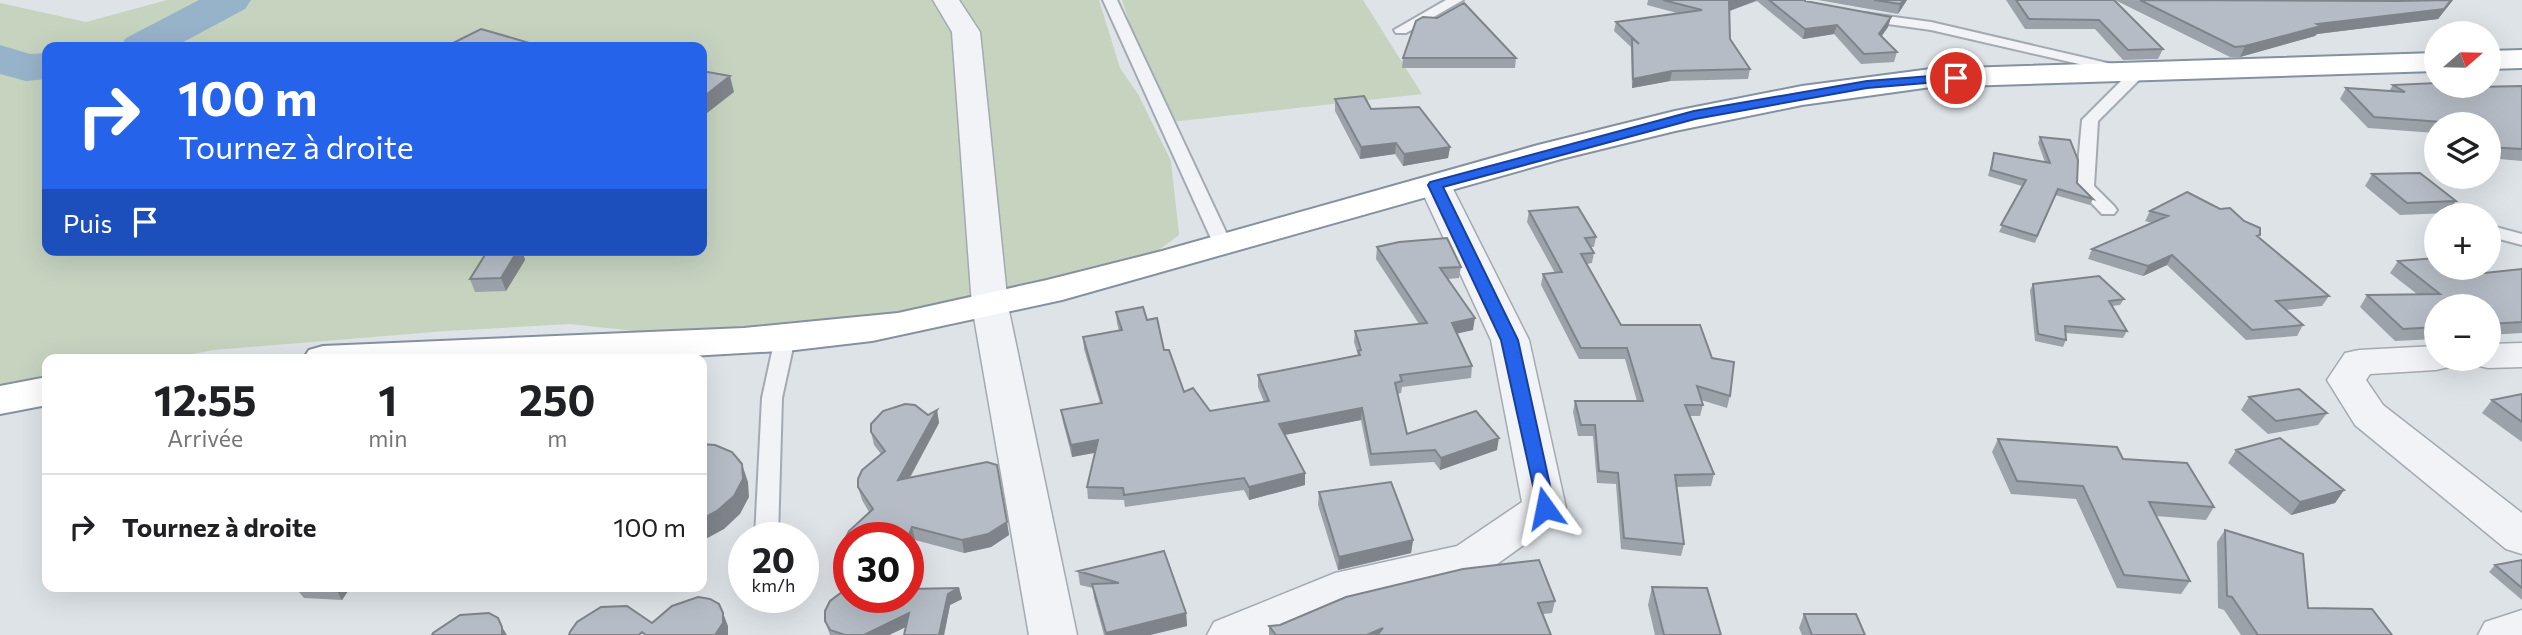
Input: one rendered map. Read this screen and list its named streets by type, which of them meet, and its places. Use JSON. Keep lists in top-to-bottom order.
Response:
{
  "north": "right",
  "page": {
    "map_buttons": ["+", "−"],
    "turn": ["100 m", "Tournez à droite"],
    "then": "Puis",
    "eta": [
      "12:55",
      "Arrivée",
      "1",
      "min",
      "250",
      "m"
    ],
    "list": [
      {
        "name": "Tournez à droite",
        "value": "100 m"
      }
    ],
    "speed": "20 km/h",
    "limit": "30"
  }
}
